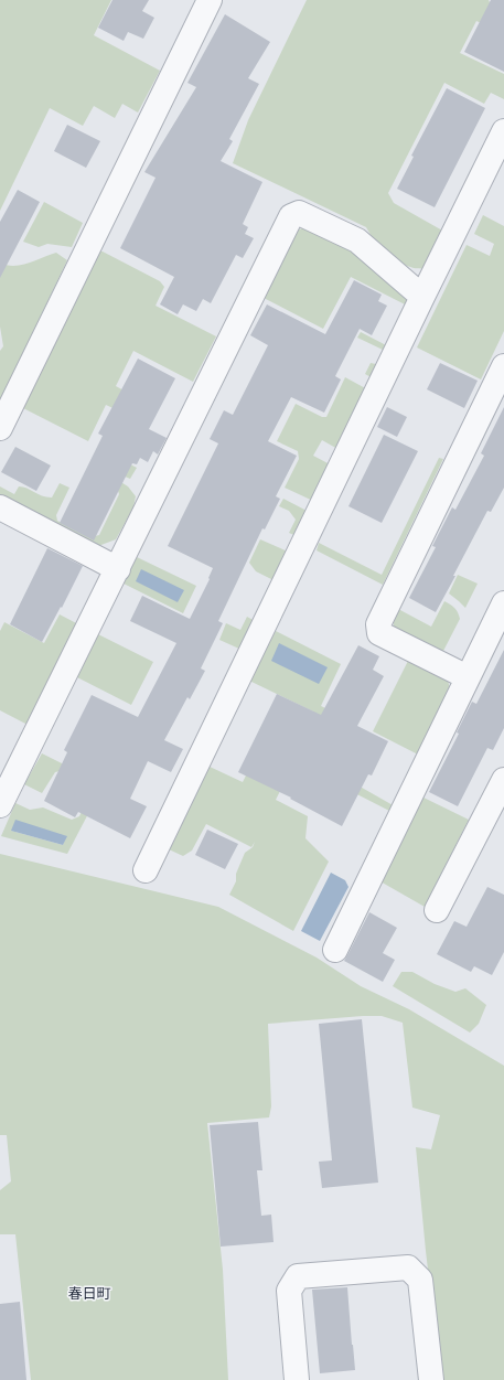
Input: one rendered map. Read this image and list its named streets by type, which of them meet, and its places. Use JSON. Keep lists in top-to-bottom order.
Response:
{
  "districts": ["春日町"]
}
